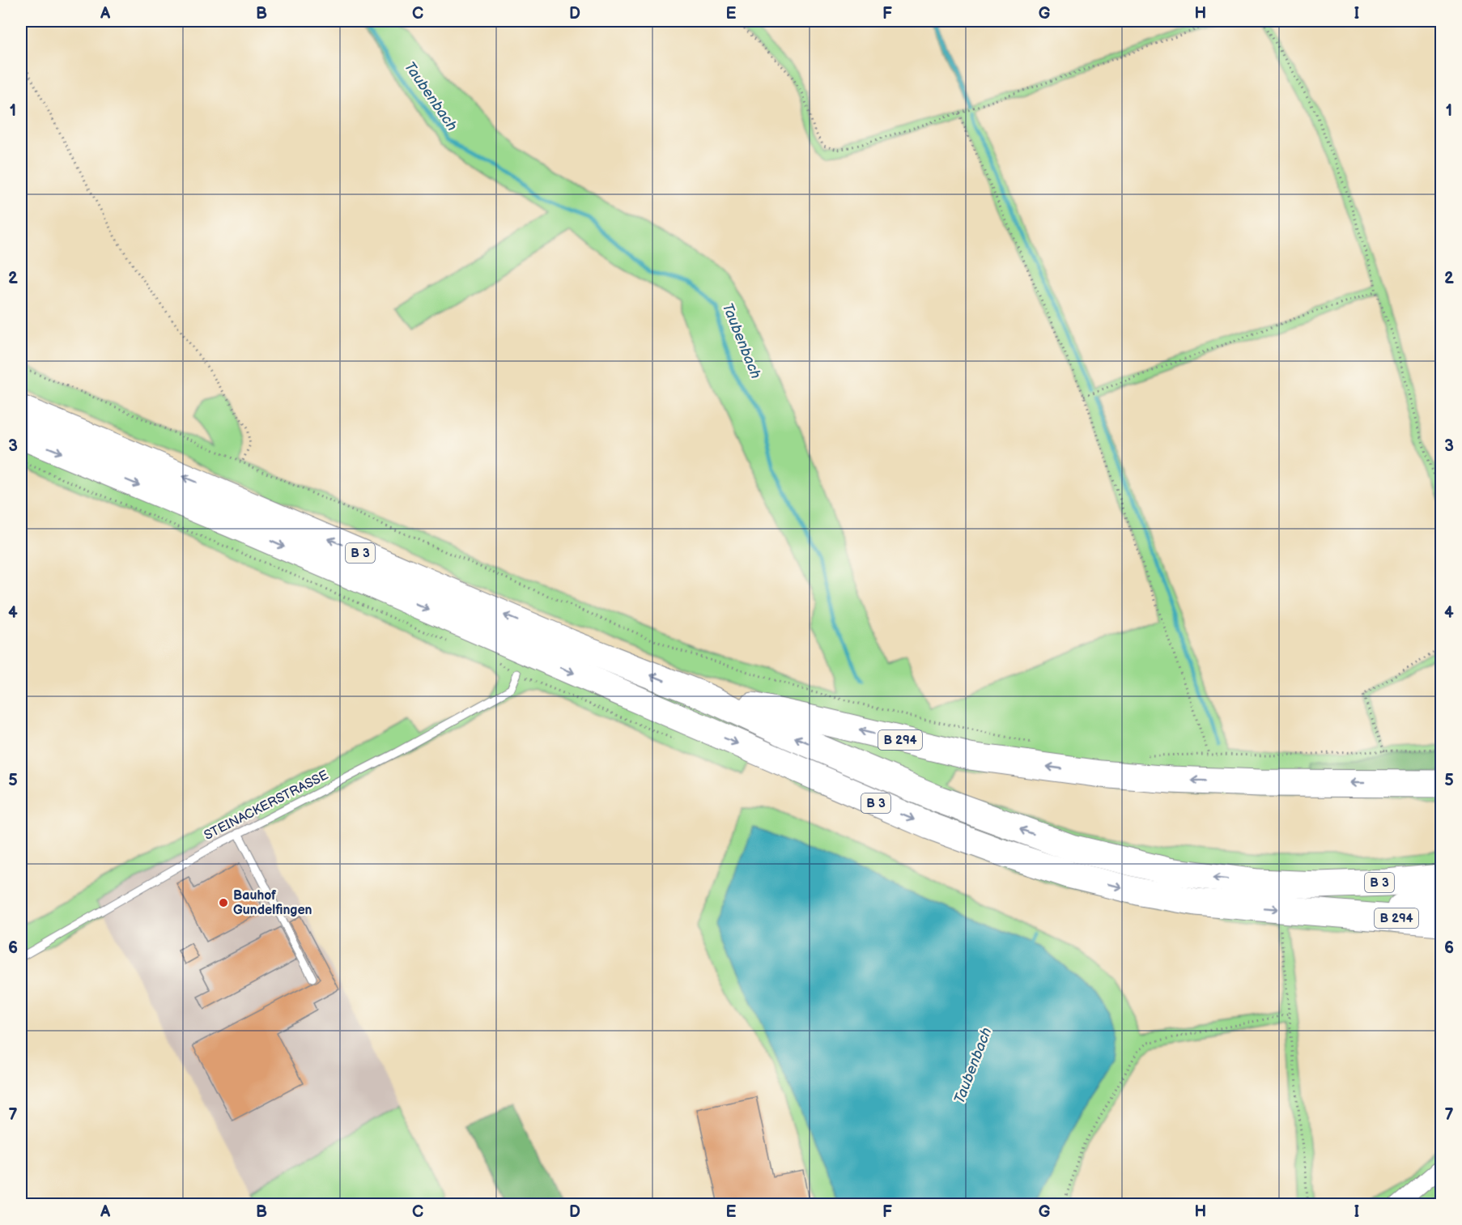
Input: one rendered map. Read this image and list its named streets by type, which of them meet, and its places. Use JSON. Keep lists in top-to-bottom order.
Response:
{
  "streets": {
    "highway": ["B 3", "B 294"],
    "lane": ["STEINACKERSTRASSE"]
  },
  "crossings": [
    ["B 3", "B 294"]
  ],
  "water": ["Taubenbach"],
  "places": ["Bauhof Gundelfingen"],
  "grid": {
    "columns": [
      "A",
      "B",
      "C",
      "D",
      "E",
      "F",
      "G",
      "H",
      "I"
    ],
    "rows": [
      "1",
      "2",
      "3",
      "4",
      "5",
      "6",
      "7"
    ]
  }
}
